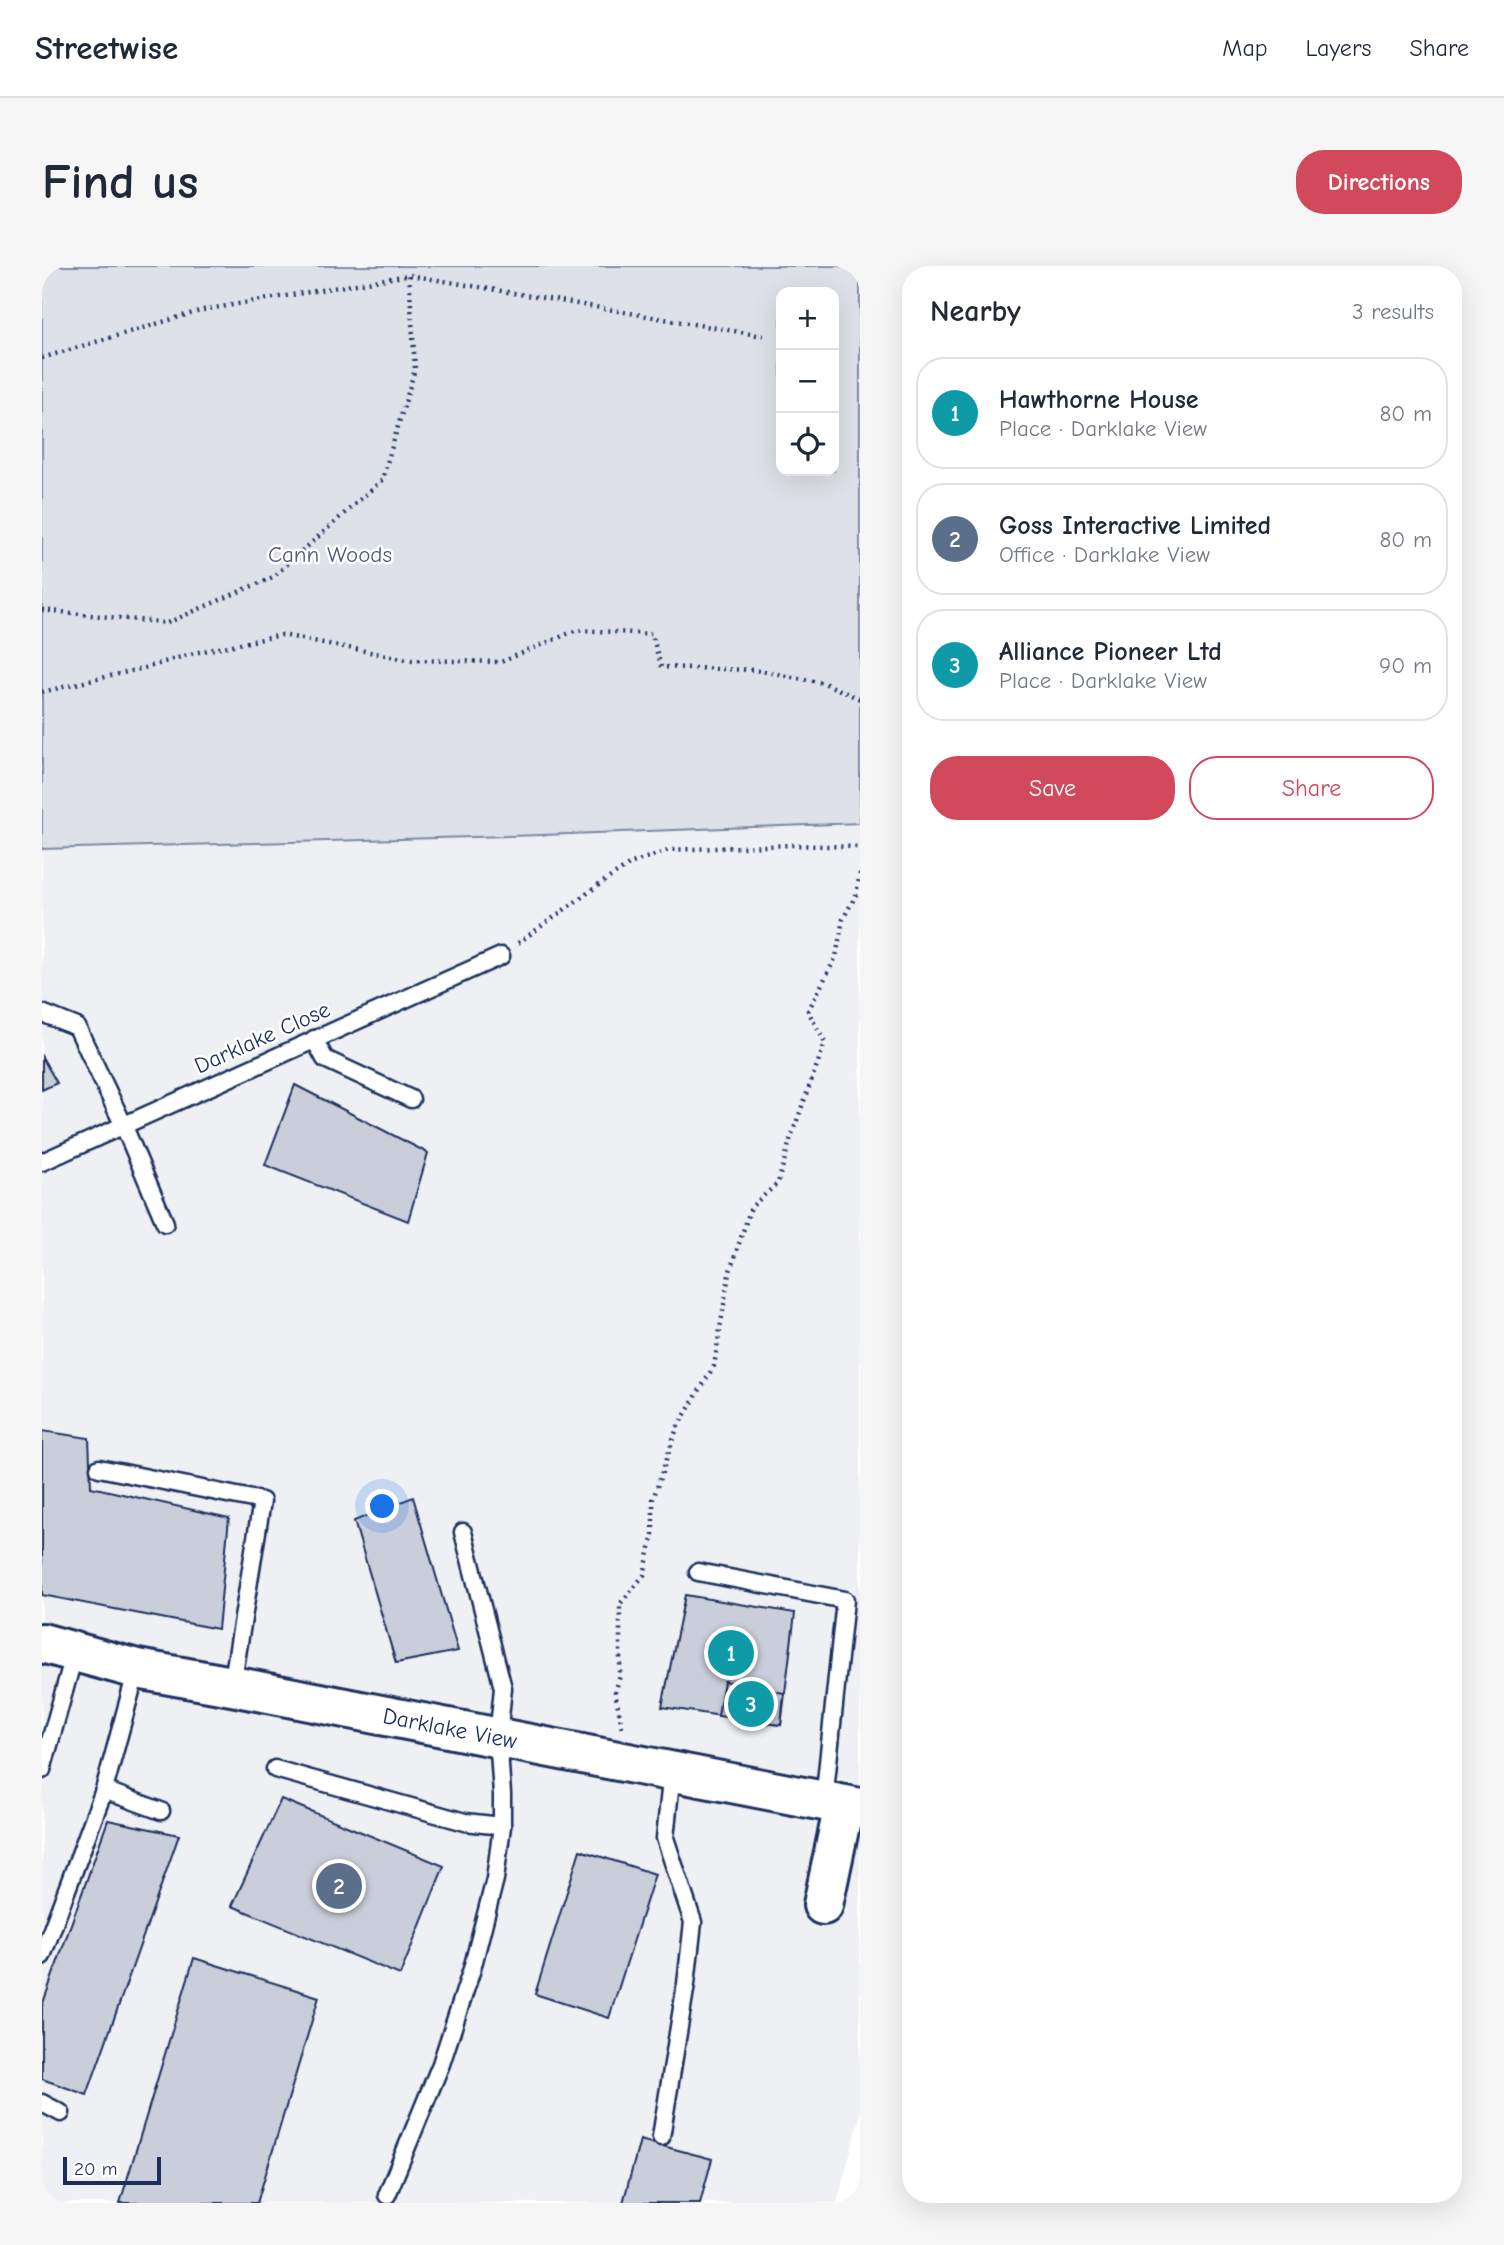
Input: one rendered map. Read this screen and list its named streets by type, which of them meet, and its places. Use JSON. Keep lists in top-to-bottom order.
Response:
{
  "streets": {
    "street": ["Darklake View"],
    "lane": ["Darklake Close"]
  },
  "parks": ["Cann Woods"],
  "scale_bar": "20 m",
  "page": {
    "header": "Streetwise",
    "nav": ["Map", "Layers", "Share"],
    "buttons": [
      "Directions",
      ["Save", "Share"]
    ],
    "title": "Find us",
    "heading": ["Nearby", "3 results"],
    "map_buttons": ["+", "−"],
    "list": [
      {
        "mark": "1",
        "name": "Hawthorne House",
        "note": "Place · Darklake View",
        "value": "80 m"
      },
      {
        "mark": "2",
        "name": "Goss Interactive Limited",
        "note": "Office · Darklake View",
        "value": "80 m"
      },
      {
        "mark": "3",
        "name": "Alliance Pioneer Ltd",
        "note": "Place · Darklake View",
        "value": "90 m"
      }
    ],
    "pins": ["1", "3", "2"],
    "scale": "20 m"
  }
}
